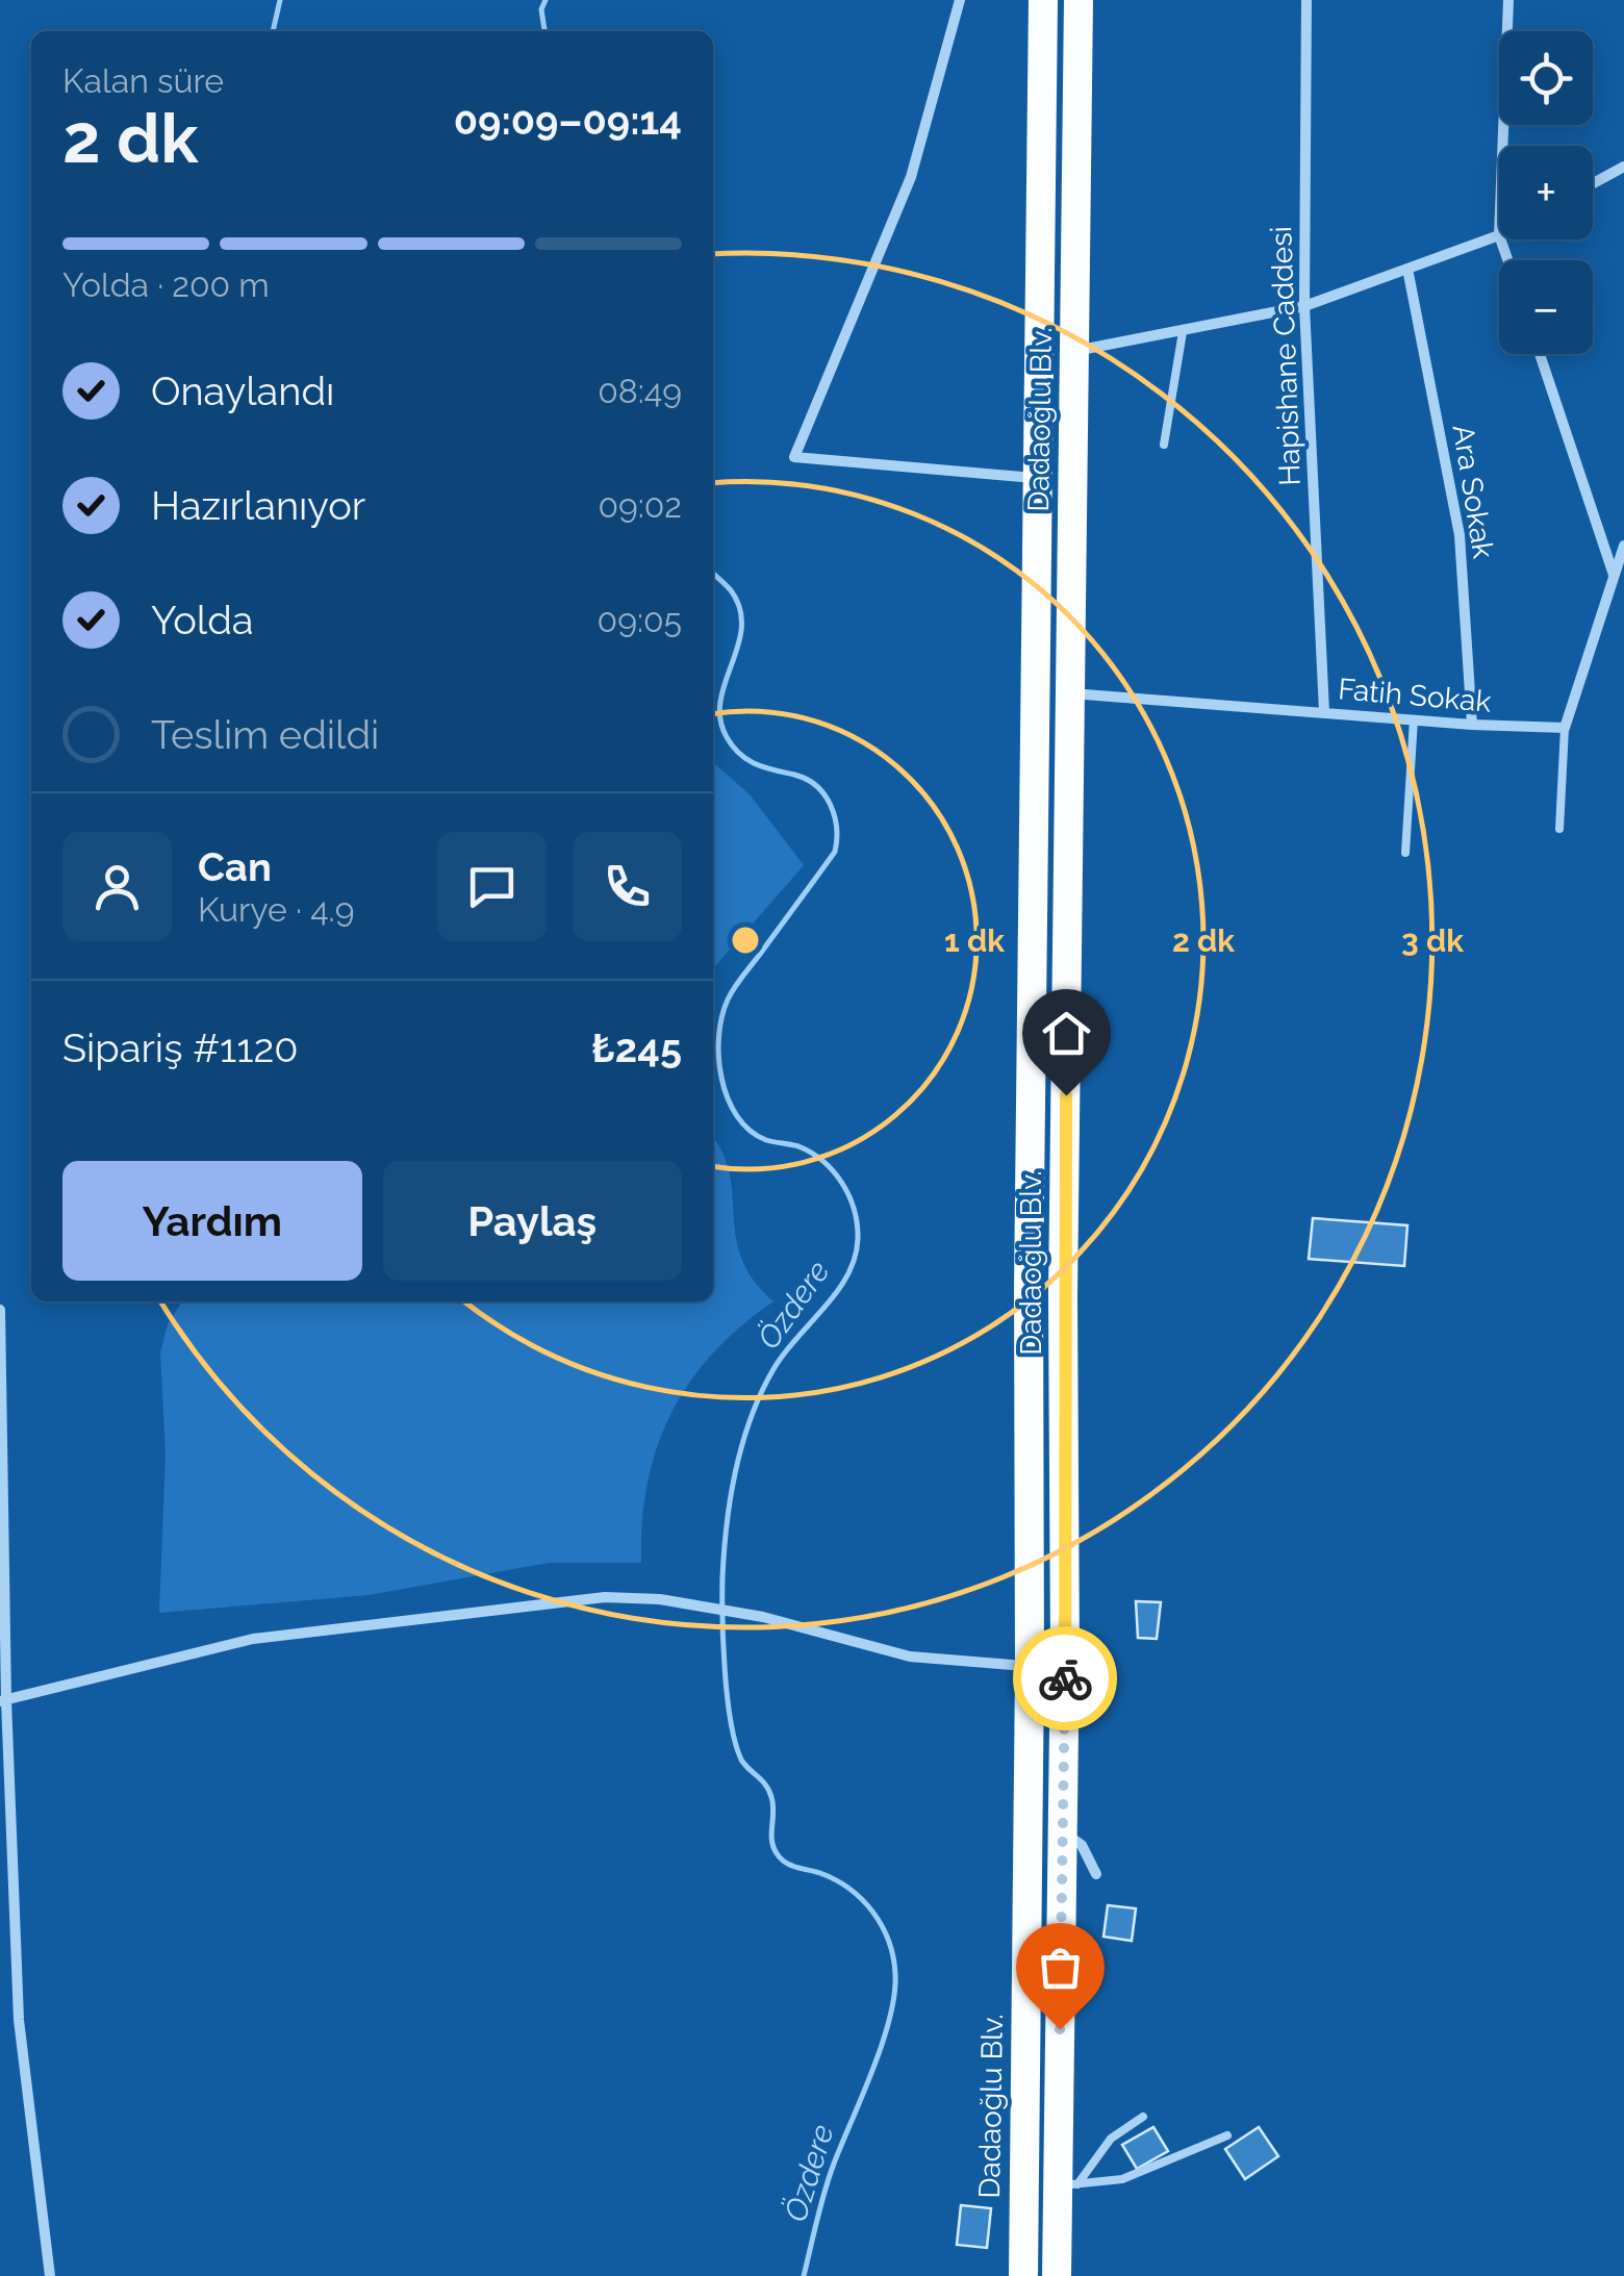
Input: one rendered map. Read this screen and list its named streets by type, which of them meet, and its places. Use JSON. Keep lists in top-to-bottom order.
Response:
{
  "streets": {
    "highway": ["Dadaoğlu Blv."],
    "street": ["Hapishane Caddesi", "Ara Sokak", "Fatih Sokak"]
  },
  "crossings": [
    ["Hapishane Caddesi", "Fatih Sokak"],
    ["Dadaoğlu Blv.", "Fatih Sokak"],
    ["Ara Sokak", "Fatih Sokak"]
  ],
  "water": ["Özdere"],
  "page": {
    "map_buttons": ["+", "−"],
    "heading": ["2 dk", "Kalan süre", "09:09–09:14"],
    "panel": [
      "Can",
      "Kurye · 4.9",
      "Sipariş #1120",
      "₺245"
    ],
    "bar": "Yolda · 200 m",
    "list": [
      ["Onaylandı", "08:49"],
      ["Hazırlanıyor", "09:02"],
      ["Yolda", "09:05"],
      "Teslim edildi"
    ],
    "buttons": ["Yardım", "Paylaş"]
  },
  "rings": ["1 dk", "2 dk", "3 dk"]
}
